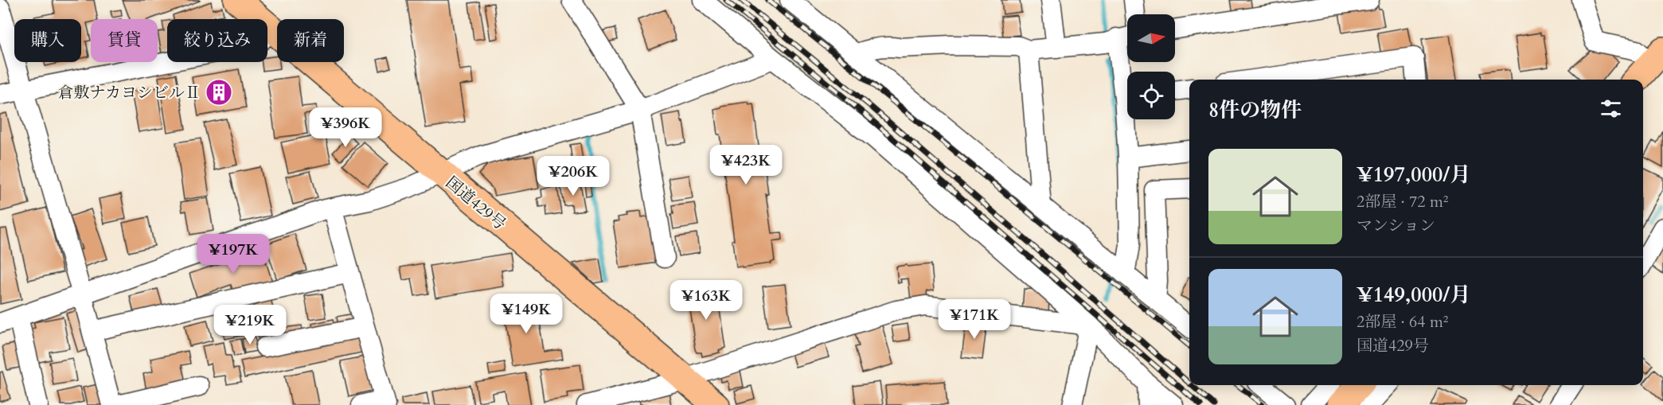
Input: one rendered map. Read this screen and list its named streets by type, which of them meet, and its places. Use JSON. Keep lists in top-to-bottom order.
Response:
{
  "streets": {
    "highway": ["国道429号"]
  },
  "places": {
    "building": ["倉敷ナカヨシビルⅡ"]
  },
  "north": "right",
  "page": {
    "chip": [
      "購入",
      "賃貸",
      "絞り込み",
      "新着"
    ],
    "heading": "8件の物件",
    "price": [
      "¥396K",
      "¥423K",
      "¥206K",
      "¥197K",
      "¥163K",
      "¥149K",
      "¥171K",
      "¥219K"
    ],
    "list": [
      {
        "name": "¥197,000/月",
        "note": "2部屋 · 72 m² · マンション"
      },
      {
        "name": "¥149,000/月",
        "note": "2部屋 · 64 m² · 国道429号"
      }
    ]
  }
}
